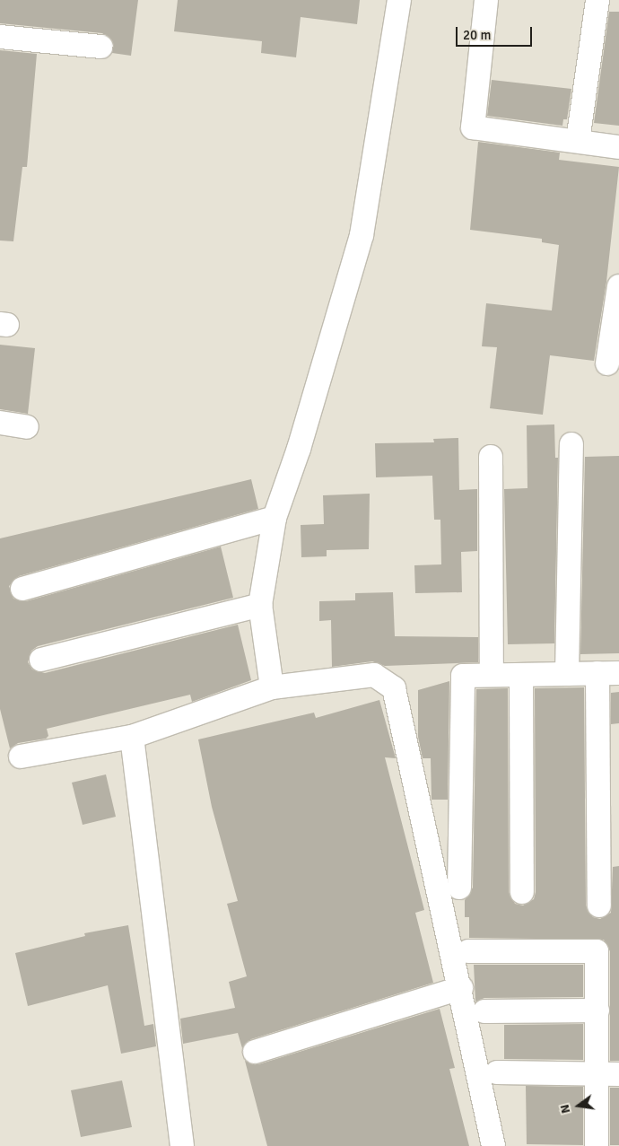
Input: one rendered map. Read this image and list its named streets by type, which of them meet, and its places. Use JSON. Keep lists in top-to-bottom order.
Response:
{
  "scale_bar": "20 m",
  "north": "left"
}
